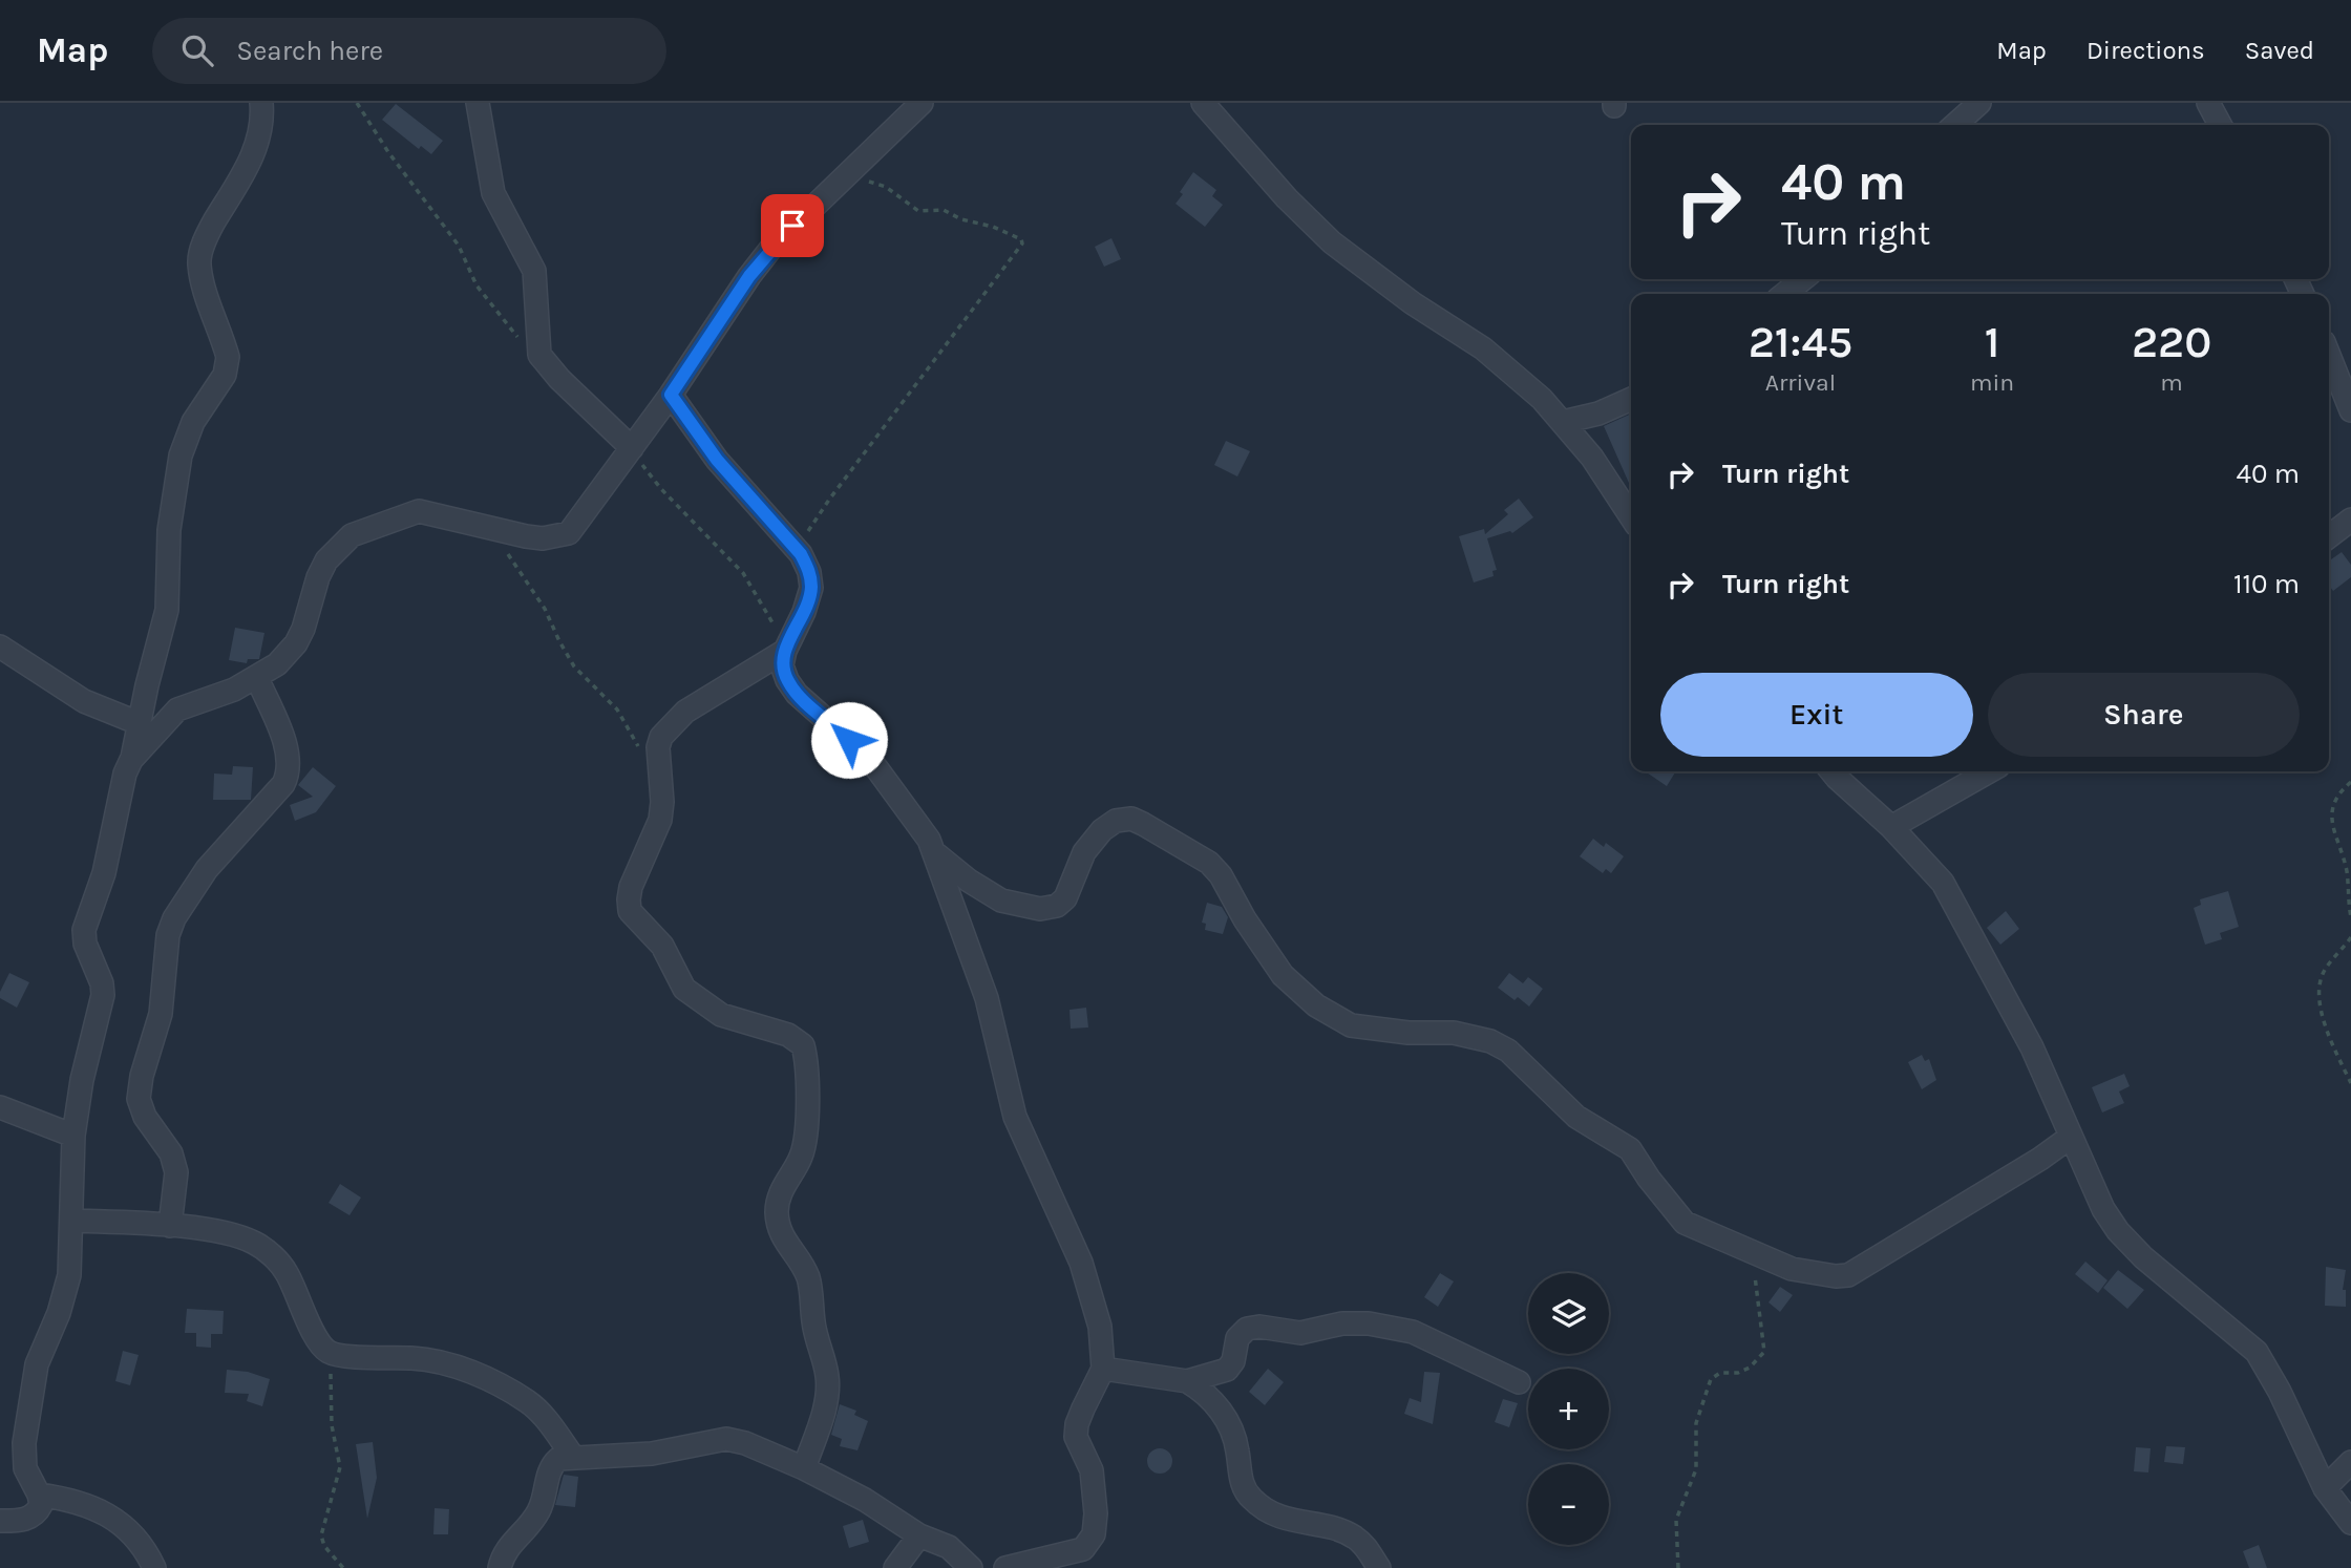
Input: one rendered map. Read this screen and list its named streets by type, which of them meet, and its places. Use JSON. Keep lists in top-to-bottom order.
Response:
{
  "page": {
    "header": "Map",
    "search": "Search here",
    "nav": ["Map", "Directions", "Saved"],
    "turn": ["40 m", "Turn right"],
    "eta": [
      "21:45",
      "Arrival",
      "1",
      "min",
      "220",
      "m"
    ],
    "list": [
      {
        "name": "Turn right",
        "value": "40 m"
      },
      {
        "name": "Turn right",
        "value": "110 m"
      }
    ],
    "buttons": ["Exit", "Share"],
    "map_buttons": ["+", "−"]
  }
}
